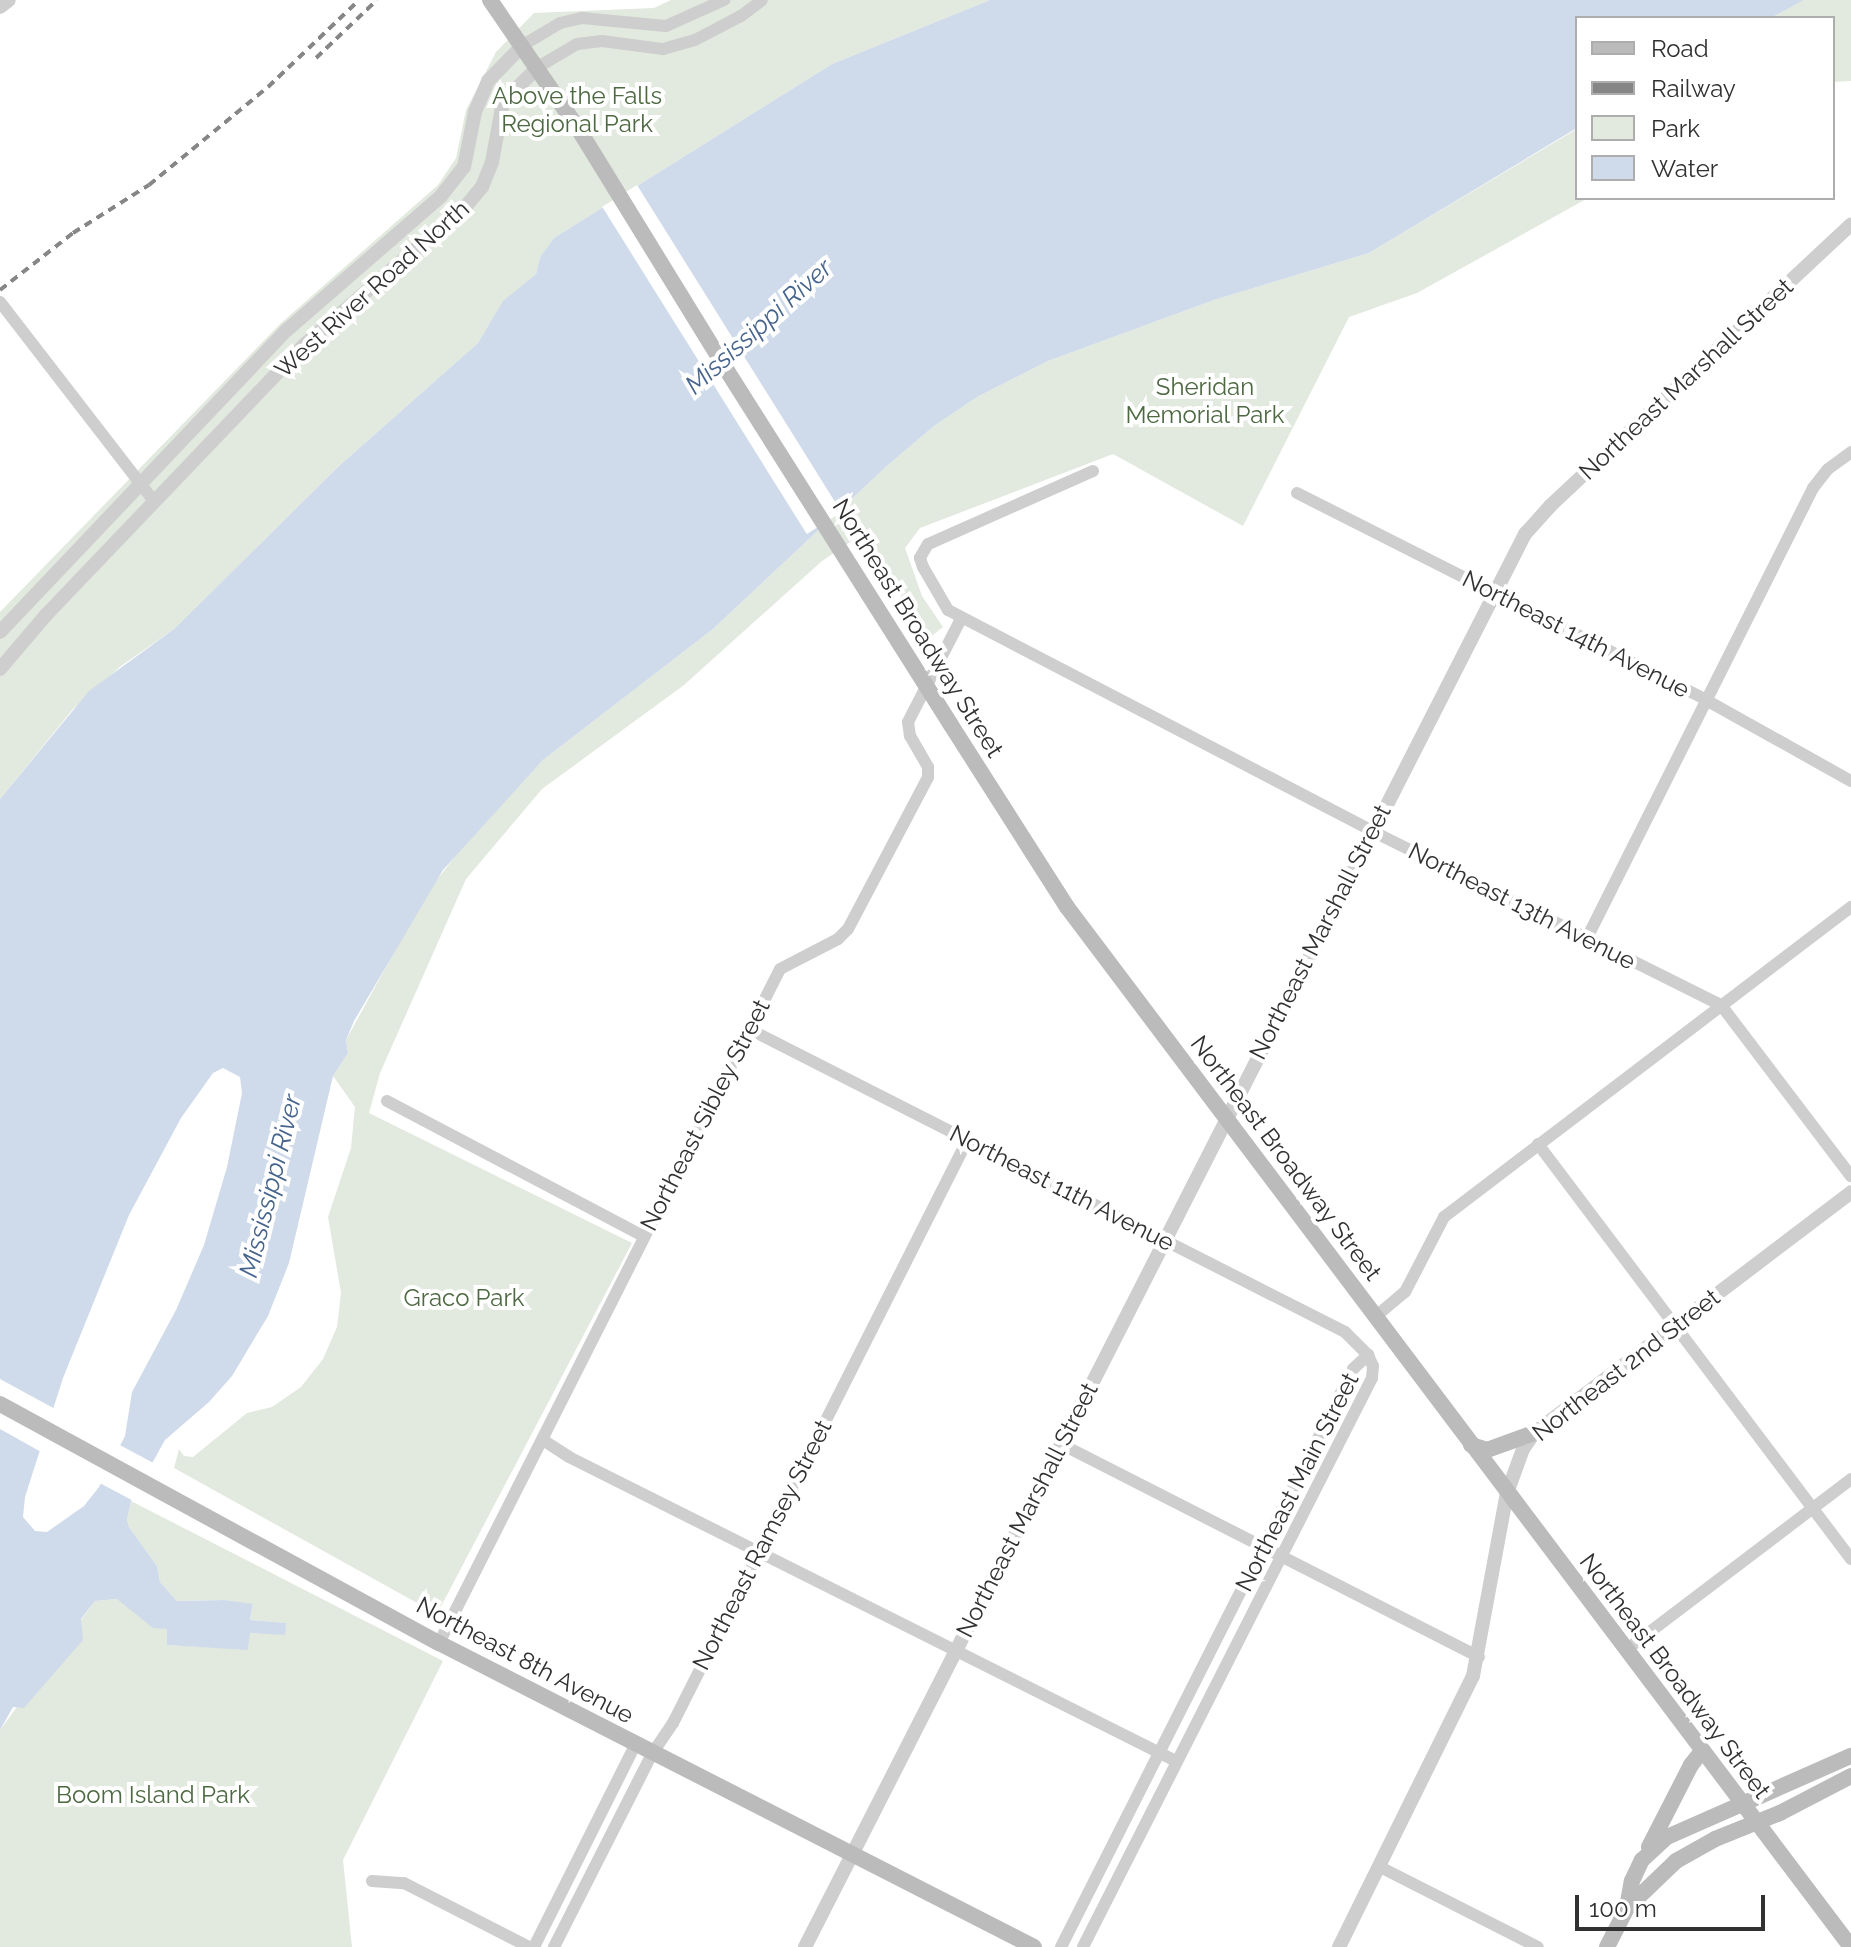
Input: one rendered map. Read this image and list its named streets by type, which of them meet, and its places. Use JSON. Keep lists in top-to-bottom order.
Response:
{
  "streets": {
    "main road": ["Northeast Broadway Street", "Northeast 8th Avenue"],
    "street": [
      "West River Road North",
      "Northeast Marshall Street",
      "Northeast 14th Avenue",
      "Northeast 13th Avenue",
      "Northeast Sibley Street",
      "Northeast 11th Avenue",
      "Northeast 2nd Street",
      "Northeast Main Street",
      "Northeast Ramsey Street"
    ]
  },
  "crossings": [
    ["West River Road North", "Northeast Broadway Street"],
    ["Northeast Marshall Street", "Northeast Broadway Street"],
    ["Northeast Marshall Street", "Northeast 14th Avenue"],
    ["Northeast Marshall Street", "Northeast 13th Avenue"],
    ["Northeast Marshall Street", "Northeast 11th Avenue"],
    ["Northeast Marshall Street", "Northeast 8th Avenue"],
    ["Northeast Broadway Street", "Northeast 2nd Street"],
    ["Northeast 13th Avenue", "Northeast Sibley Street"],
    ["Northeast Sibley Street", "Northeast 11th Avenue"],
    ["Northeast Sibley Street", "Northeast 8th Avenue"],
    ["Northeast 11th Avenue", "Northeast Main Street"],
    ["Northeast 11th Avenue", "Northeast Ramsey Street"],
    ["Northeast Ramsey Street", "Northeast 8th Avenue"]
  ],
  "water": ["Mississippi River"],
  "parks": [
    "Above the Falls Regional Park",
    "Sheridan Memorial Park",
    "Graco Park",
    "Boom Island Park"
  ],
  "legend": [
    "Road",
    "Railway",
    "Park",
    "Water"
  ],
  "scale_bar": "100 m"
}
